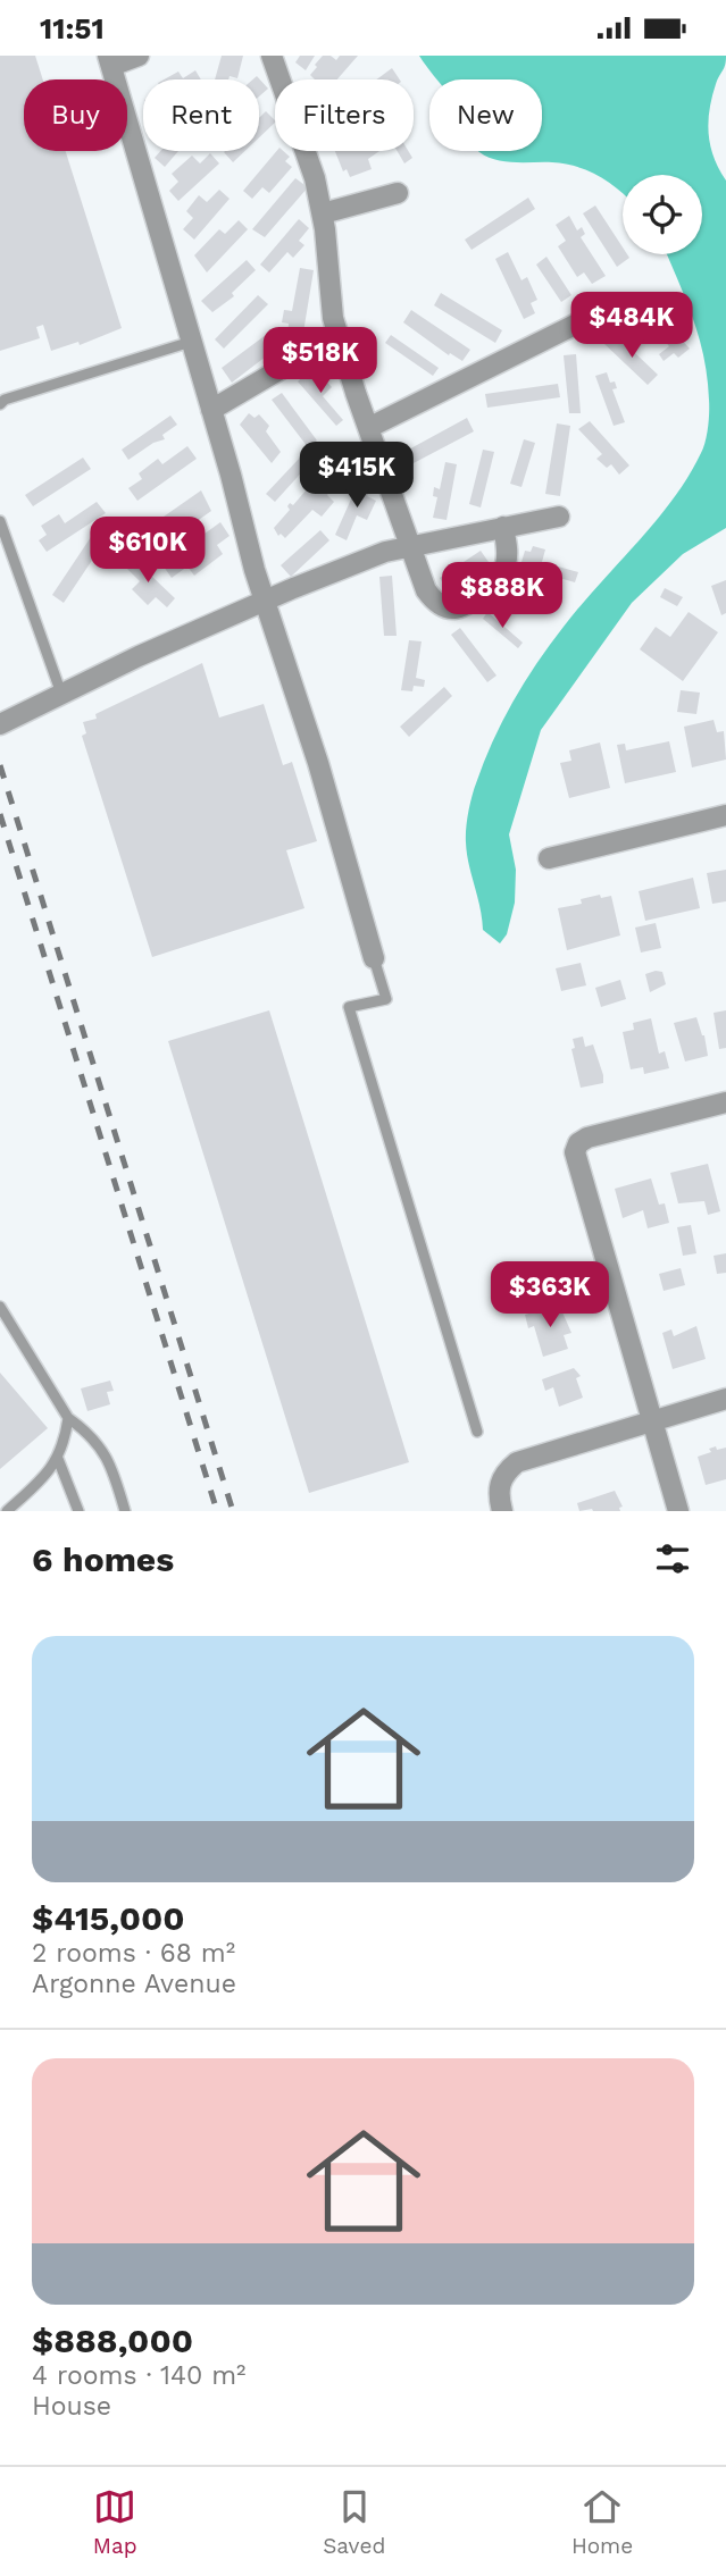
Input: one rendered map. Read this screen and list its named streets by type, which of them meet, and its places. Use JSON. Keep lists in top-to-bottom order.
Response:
{
  "page": {
    "status": "11:51",
    "chip": [
      "Buy",
      "Rent",
      "Filters",
      "New"
    ],
    "price": [
      "$484K",
      "$518K",
      "$415K",
      "$610K",
      "$888K",
      "$363K"
    ],
    "heading": "6 homes",
    "list": [
      {
        "name": "$415,000",
        "note": "2 rooms · 68 m² · Argonne Avenue"
      },
      {
        "name": "$888,000",
        "note": "4 rooms · 140 m² · House"
      }
    ],
    "tabs": ["Map", "Saved", "Home"]
  }
}
